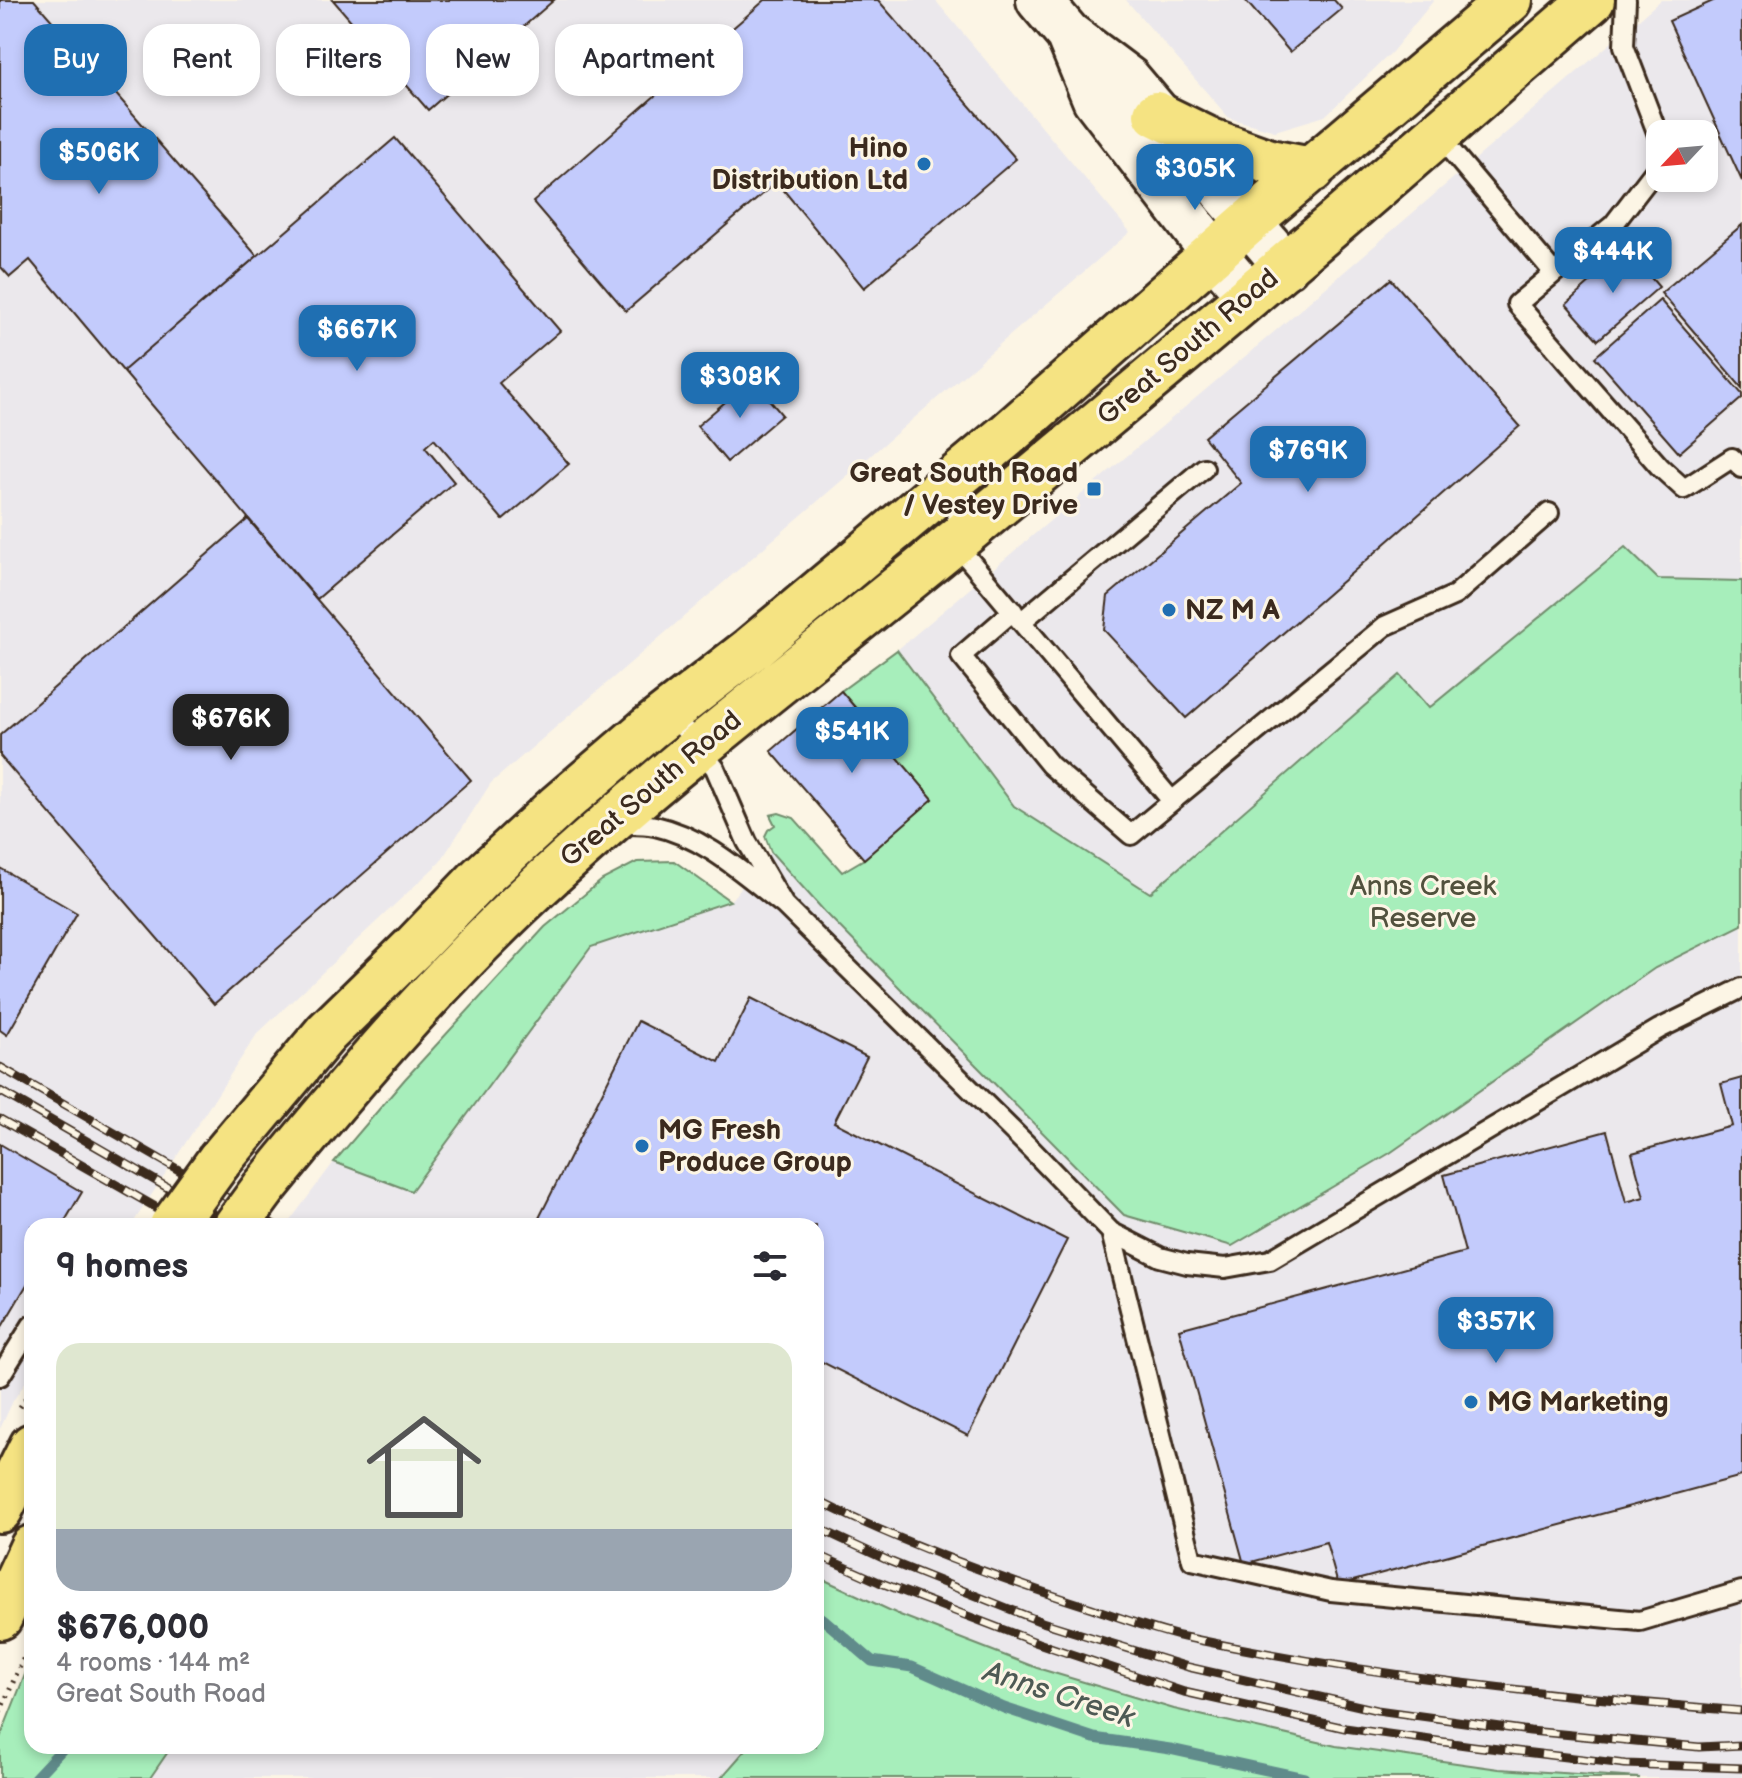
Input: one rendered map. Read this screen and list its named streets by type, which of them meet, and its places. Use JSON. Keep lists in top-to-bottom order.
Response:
{
  "streets": {
    "main road": ["Great South Road"]
  },
  "water": ["Anns Creek"],
  "parks": ["Anns Creek Reserve"],
  "places": {
    "other": [
      "Hino Distribution Ltd",
      "NZ M A",
      "MG Fresh Produce Group",
      "MG Marketing"
    ],
    "transit": ["Great South Road / Vestey Drive"]
  },
  "north": "bottom left",
  "page": {
    "chip": [
      "Buy",
      "Rent",
      "Filters",
      "New",
      "Apartment"
    ],
    "price": [
      "$506K",
      "$305K",
      "$444K",
      "$667K",
      "$308K",
      "$769K",
      "$676K",
      "$541K",
      "$357K"
    ],
    "heading": "9 homes",
    "list": [
      {
        "name": "$676,000",
        "note": "4 rooms · 144 m² · Great South Road"
      }
    ]
  }
}
